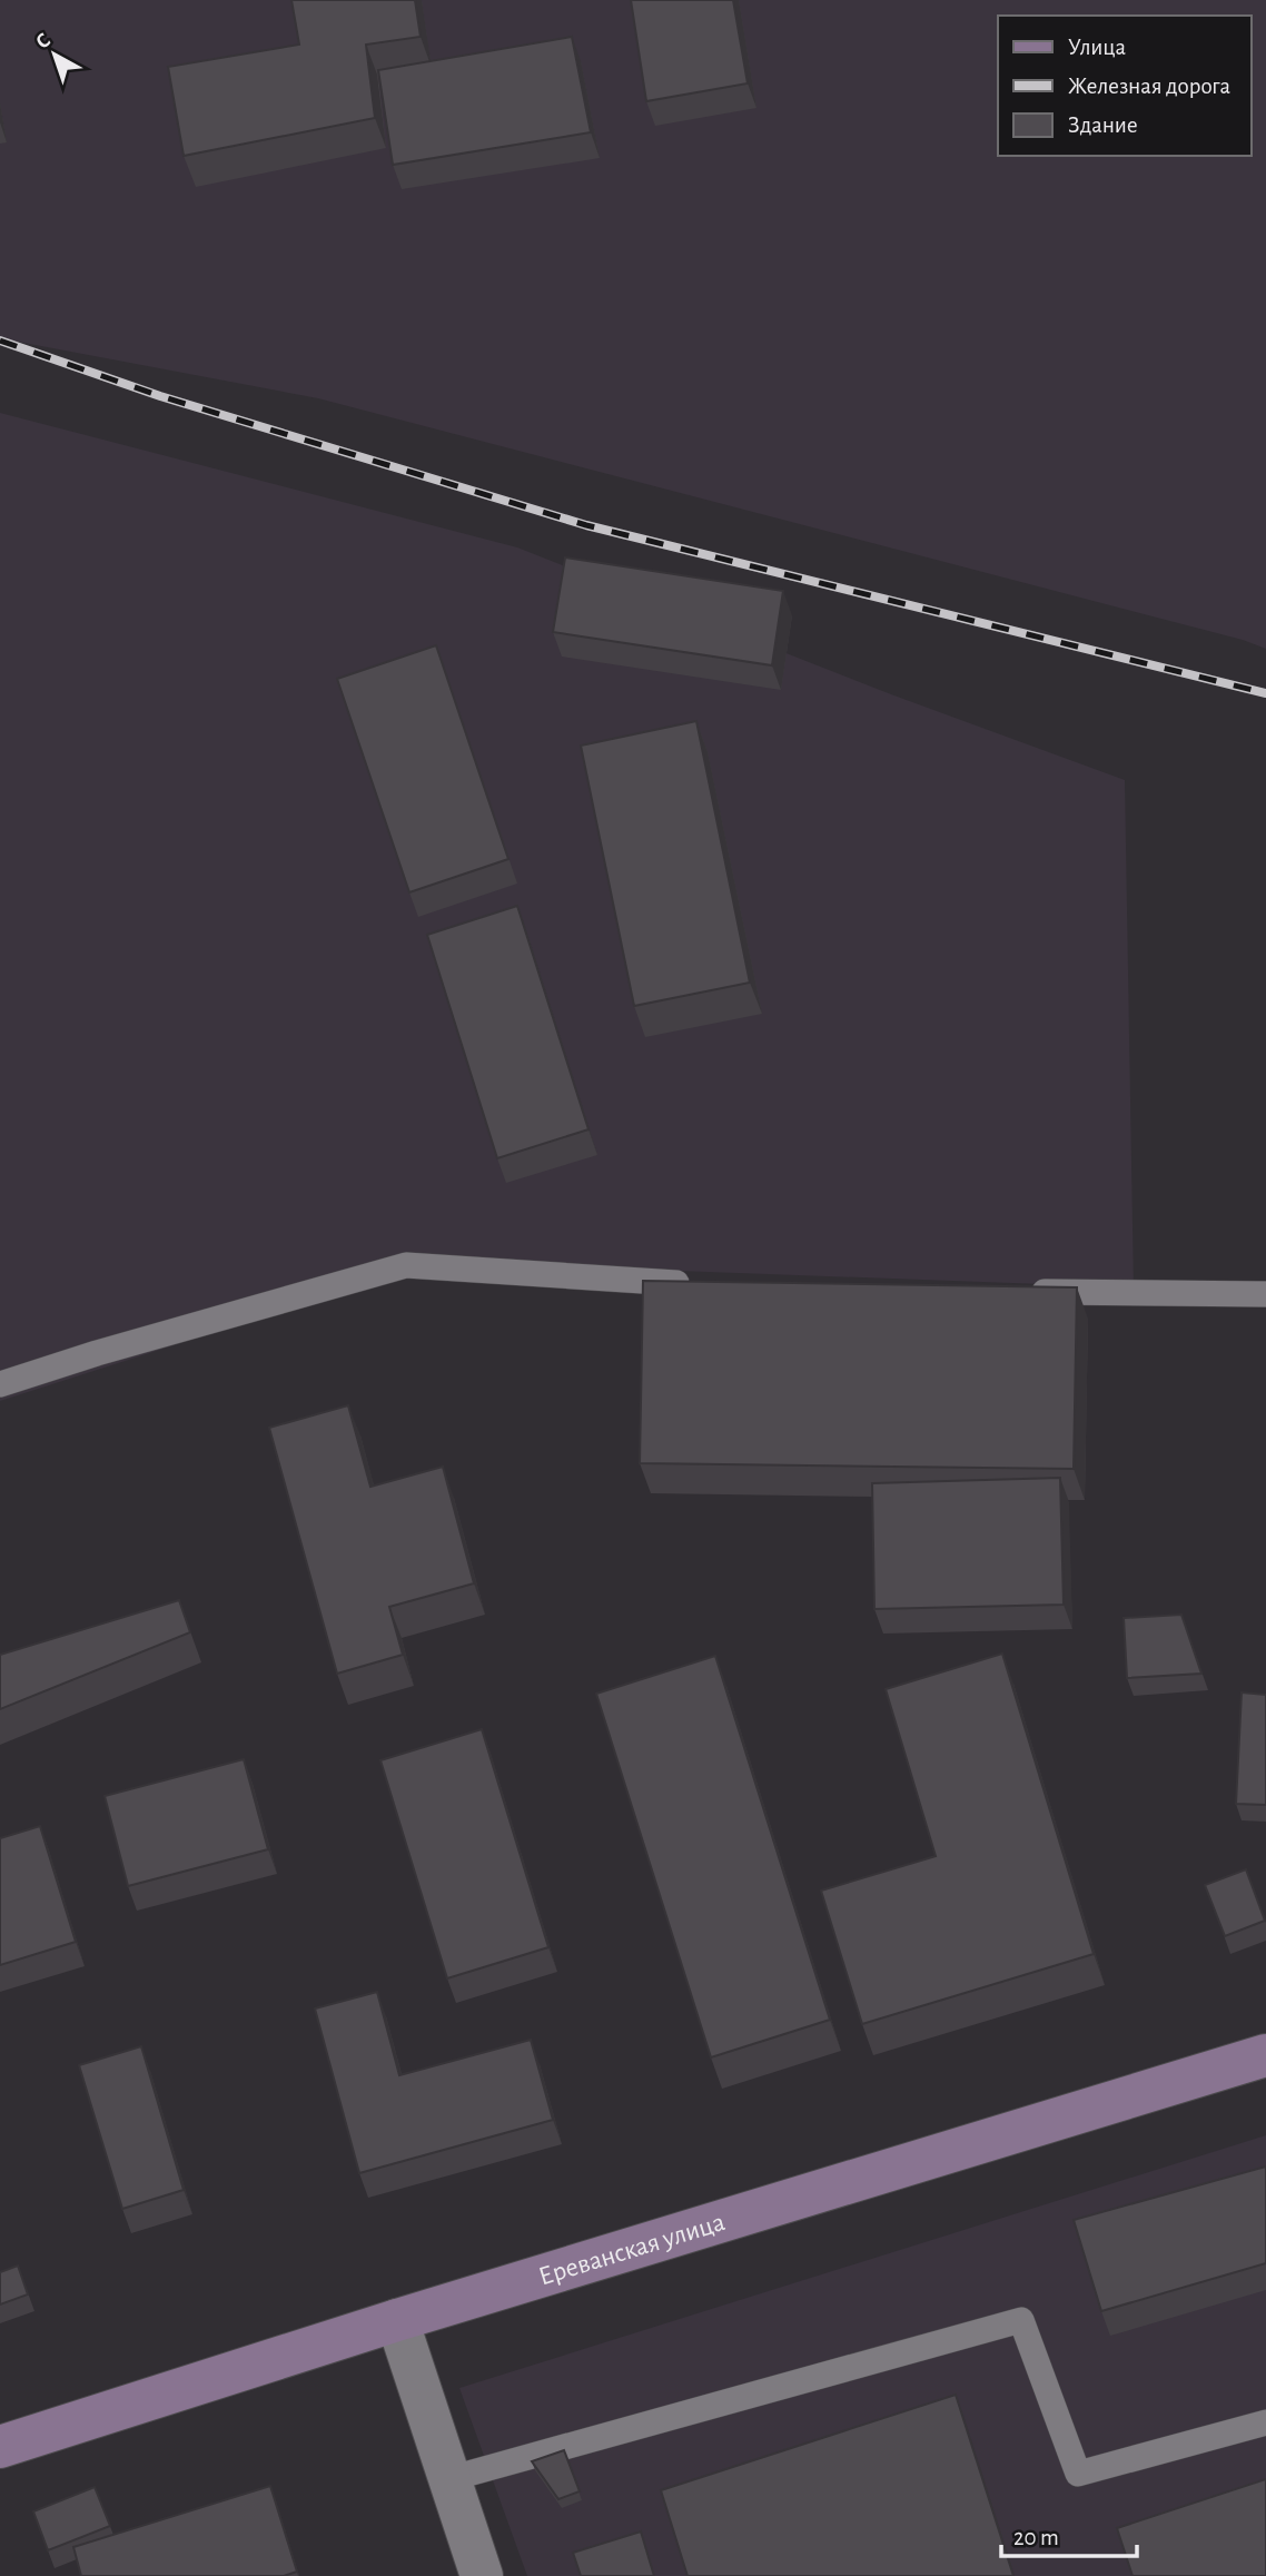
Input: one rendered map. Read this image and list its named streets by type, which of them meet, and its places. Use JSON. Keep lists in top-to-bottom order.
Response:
{
  "streets": {
    "main road": ["Ереванская улица"]
  },
  "legend": ["Улица", "Железная дорога", "Здание"],
  "scale_bar": "20 m",
  "north": "top left"
}
